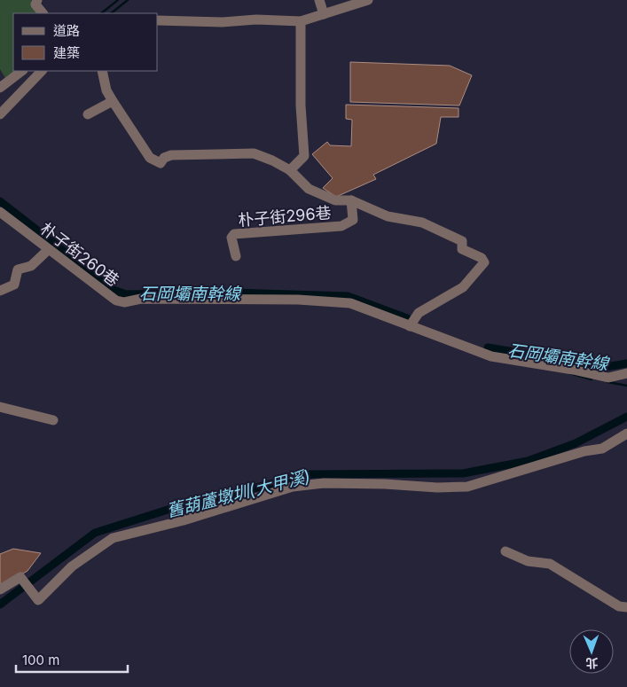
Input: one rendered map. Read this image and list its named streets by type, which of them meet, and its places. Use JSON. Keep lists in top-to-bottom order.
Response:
{
  "streets": {
    "street": ["朴子街296巷", "朴子街260巷"]
  },
  "water": ["石岡壩南幹線", "舊葫蘆墩圳(大甲溪)"],
  "legend": ["道路", "建築"],
  "scale_bar": "100 m",
  "north": "bottom"
}
